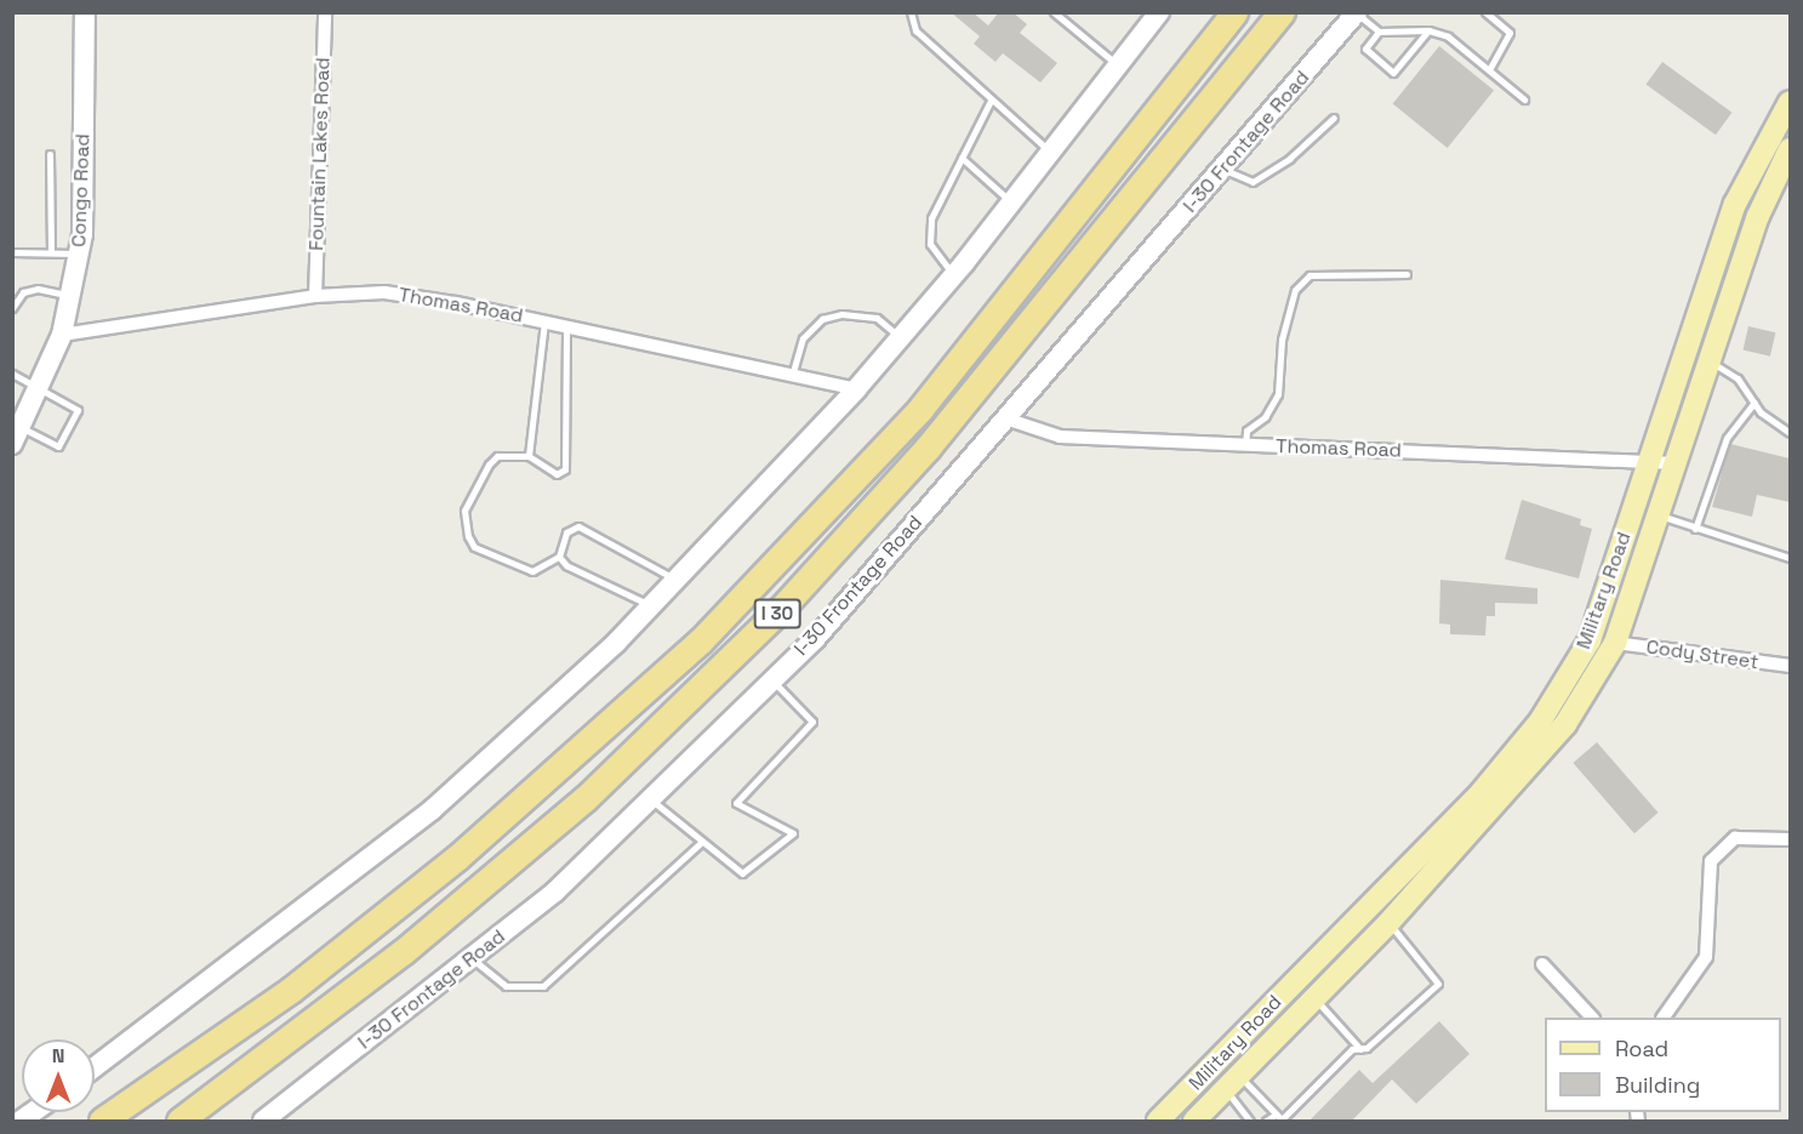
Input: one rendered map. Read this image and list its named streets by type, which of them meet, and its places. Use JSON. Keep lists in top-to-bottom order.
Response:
{
  "streets": {
    "highway": ["I 30"],
    "main road": ["I-30 Frontage Road", "Congo Road", "Military Road"],
    "street": ["Fountain Lakes Road", "Thomas Road", "Cody Street"]
  },
  "crossings": [
    ["I-30 Frontage Road", "Thomas Road"],
    ["Fountain Lakes Road", "Thomas Road"],
    ["Congo Road", "Thomas Road"],
    ["Thomas Road", "Military Road"],
    ["Military Road", "Cody Street"]
  ],
  "legend": ["Road", "Building"],
  "north": "top"
}
